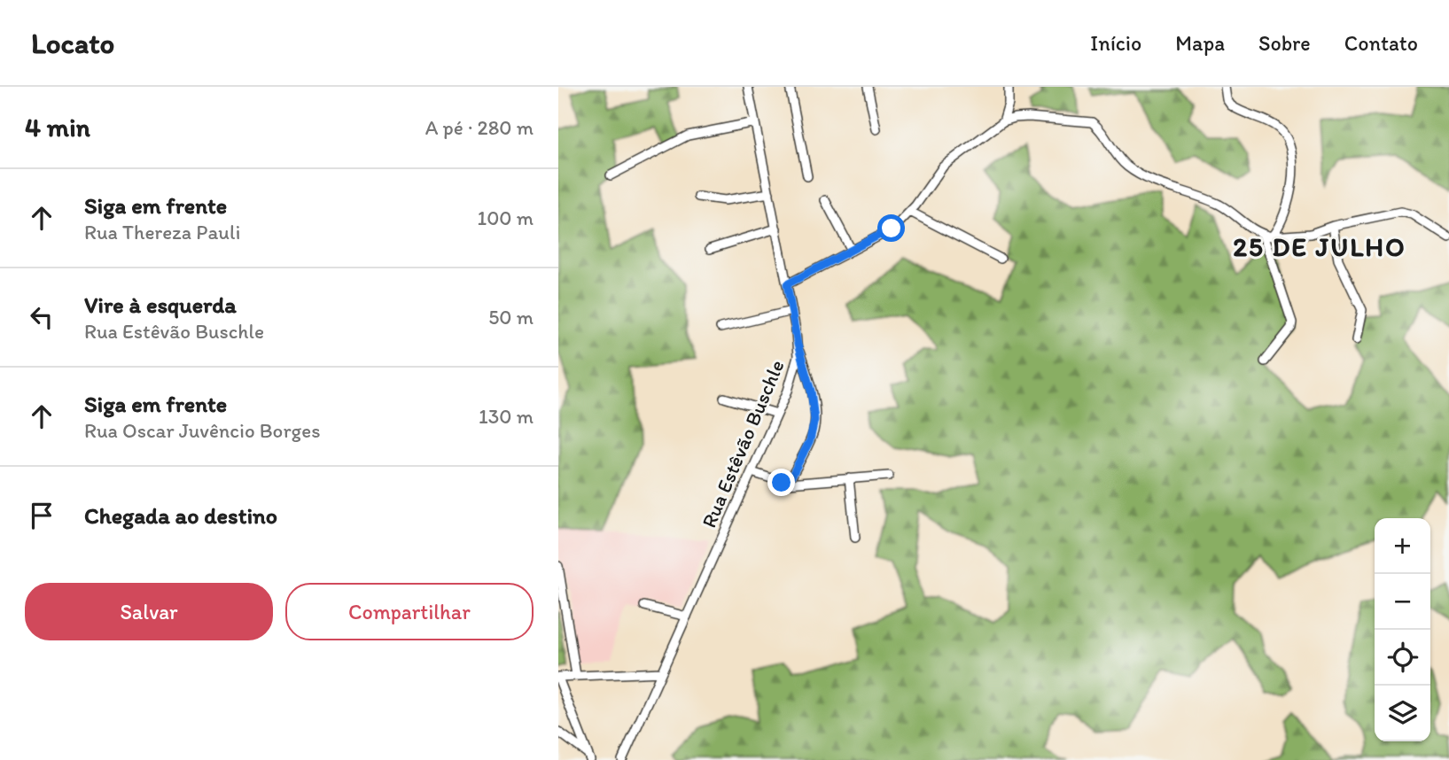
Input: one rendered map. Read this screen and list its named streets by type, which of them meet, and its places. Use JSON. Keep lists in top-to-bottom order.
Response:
{
  "streets": {
    "street": ["Rua Estêvão Buschle"]
  },
  "districts": ["25 DE JULHO"],
  "page": {
    "header": "Locato",
    "nav": [
      "Início",
      "Mapa",
      "Sobre",
      "Contato"
    ],
    "heading": ["4 min", "A pé · 280 m"],
    "list": [
      ["Siga em frente", "Rua Thereza Pauli", "100 m"],
      ["Vire à esquerda", "Rua Estêvão Buschle", "50 m"],
      ["Siga em frente", "Rua Oscar Juvêncio Borges", "130 m"],
      "Chegada ao destino"
    ],
    "map_buttons": ["+", "−"],
    "buttons": ["Salvar", "Compartilhar"]
  }
}
